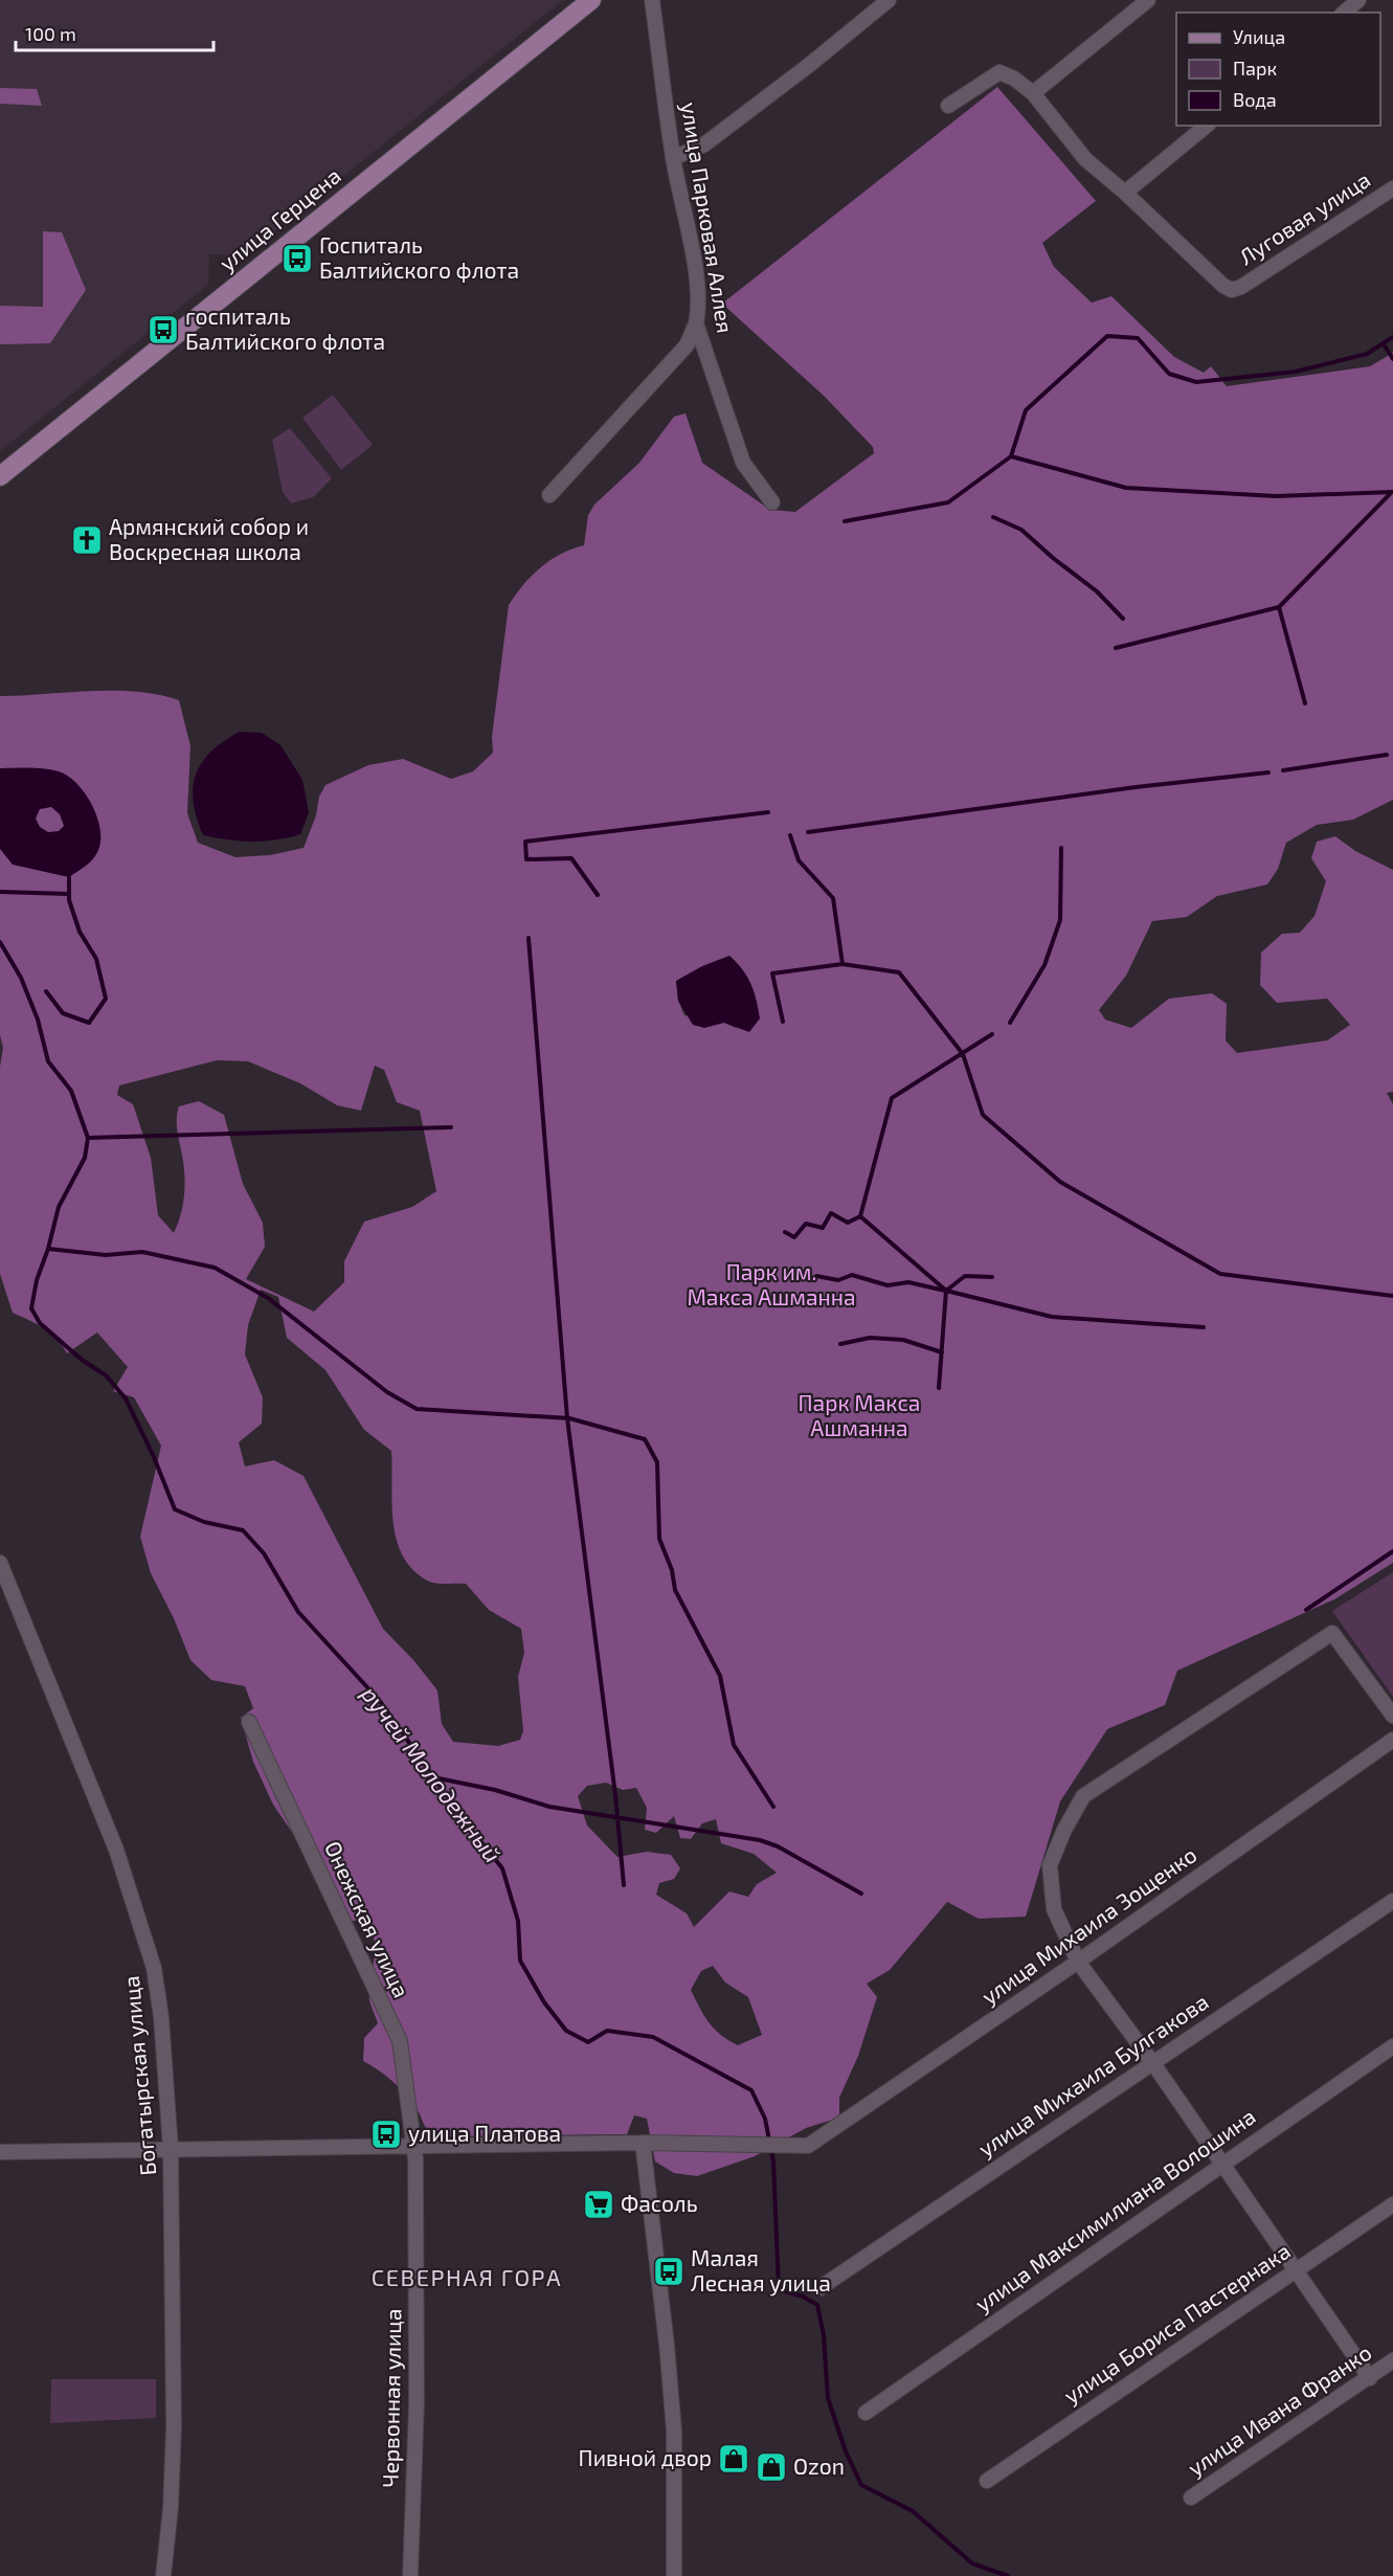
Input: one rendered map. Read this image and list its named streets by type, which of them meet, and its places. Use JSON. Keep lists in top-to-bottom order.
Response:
{
  "streets": {
    "main road": ["улица Герцена"],
    "street": [
      "улица Парковая Аллея",
      "Луговая улица",
      "Онежская улица",
      "улица Михаила Зощенко",
      "Богатырская улица",
      "улица Михаила Булгакова",
      "улица Максимилиана Волошина",
      "улица Бориса Пастернака",
      "Червонная улица",
      "улица Ивана Франко"
    ]
  },
  "crossings": [
    ["Онежская улица", "Червонная улица"]
  ],
  "districts": ["СЕВЕРНАЯ ГОРА"],
  "water": ["ручей Молодежный"],
  "parks": ["Парк им. Макса Ашманна", "Парк Макса Ашманна"],
  "places": {
    "bus stop": [
      "Госпиталь Балтийского флота",
      "госпиталь Балтийского флота",
      "улица Платова",
      "Малая Лесная улица"
    ],
    "church": ["Армянский собор и Воскресная школа"],
    "supermarket": ["Фасоль"],
    "shop": ["Пивной двор", "Ozon"]
  },
  "legend": ["Улица", "Парк", "Вода"],
  "scale_bar": "100 m"
}
